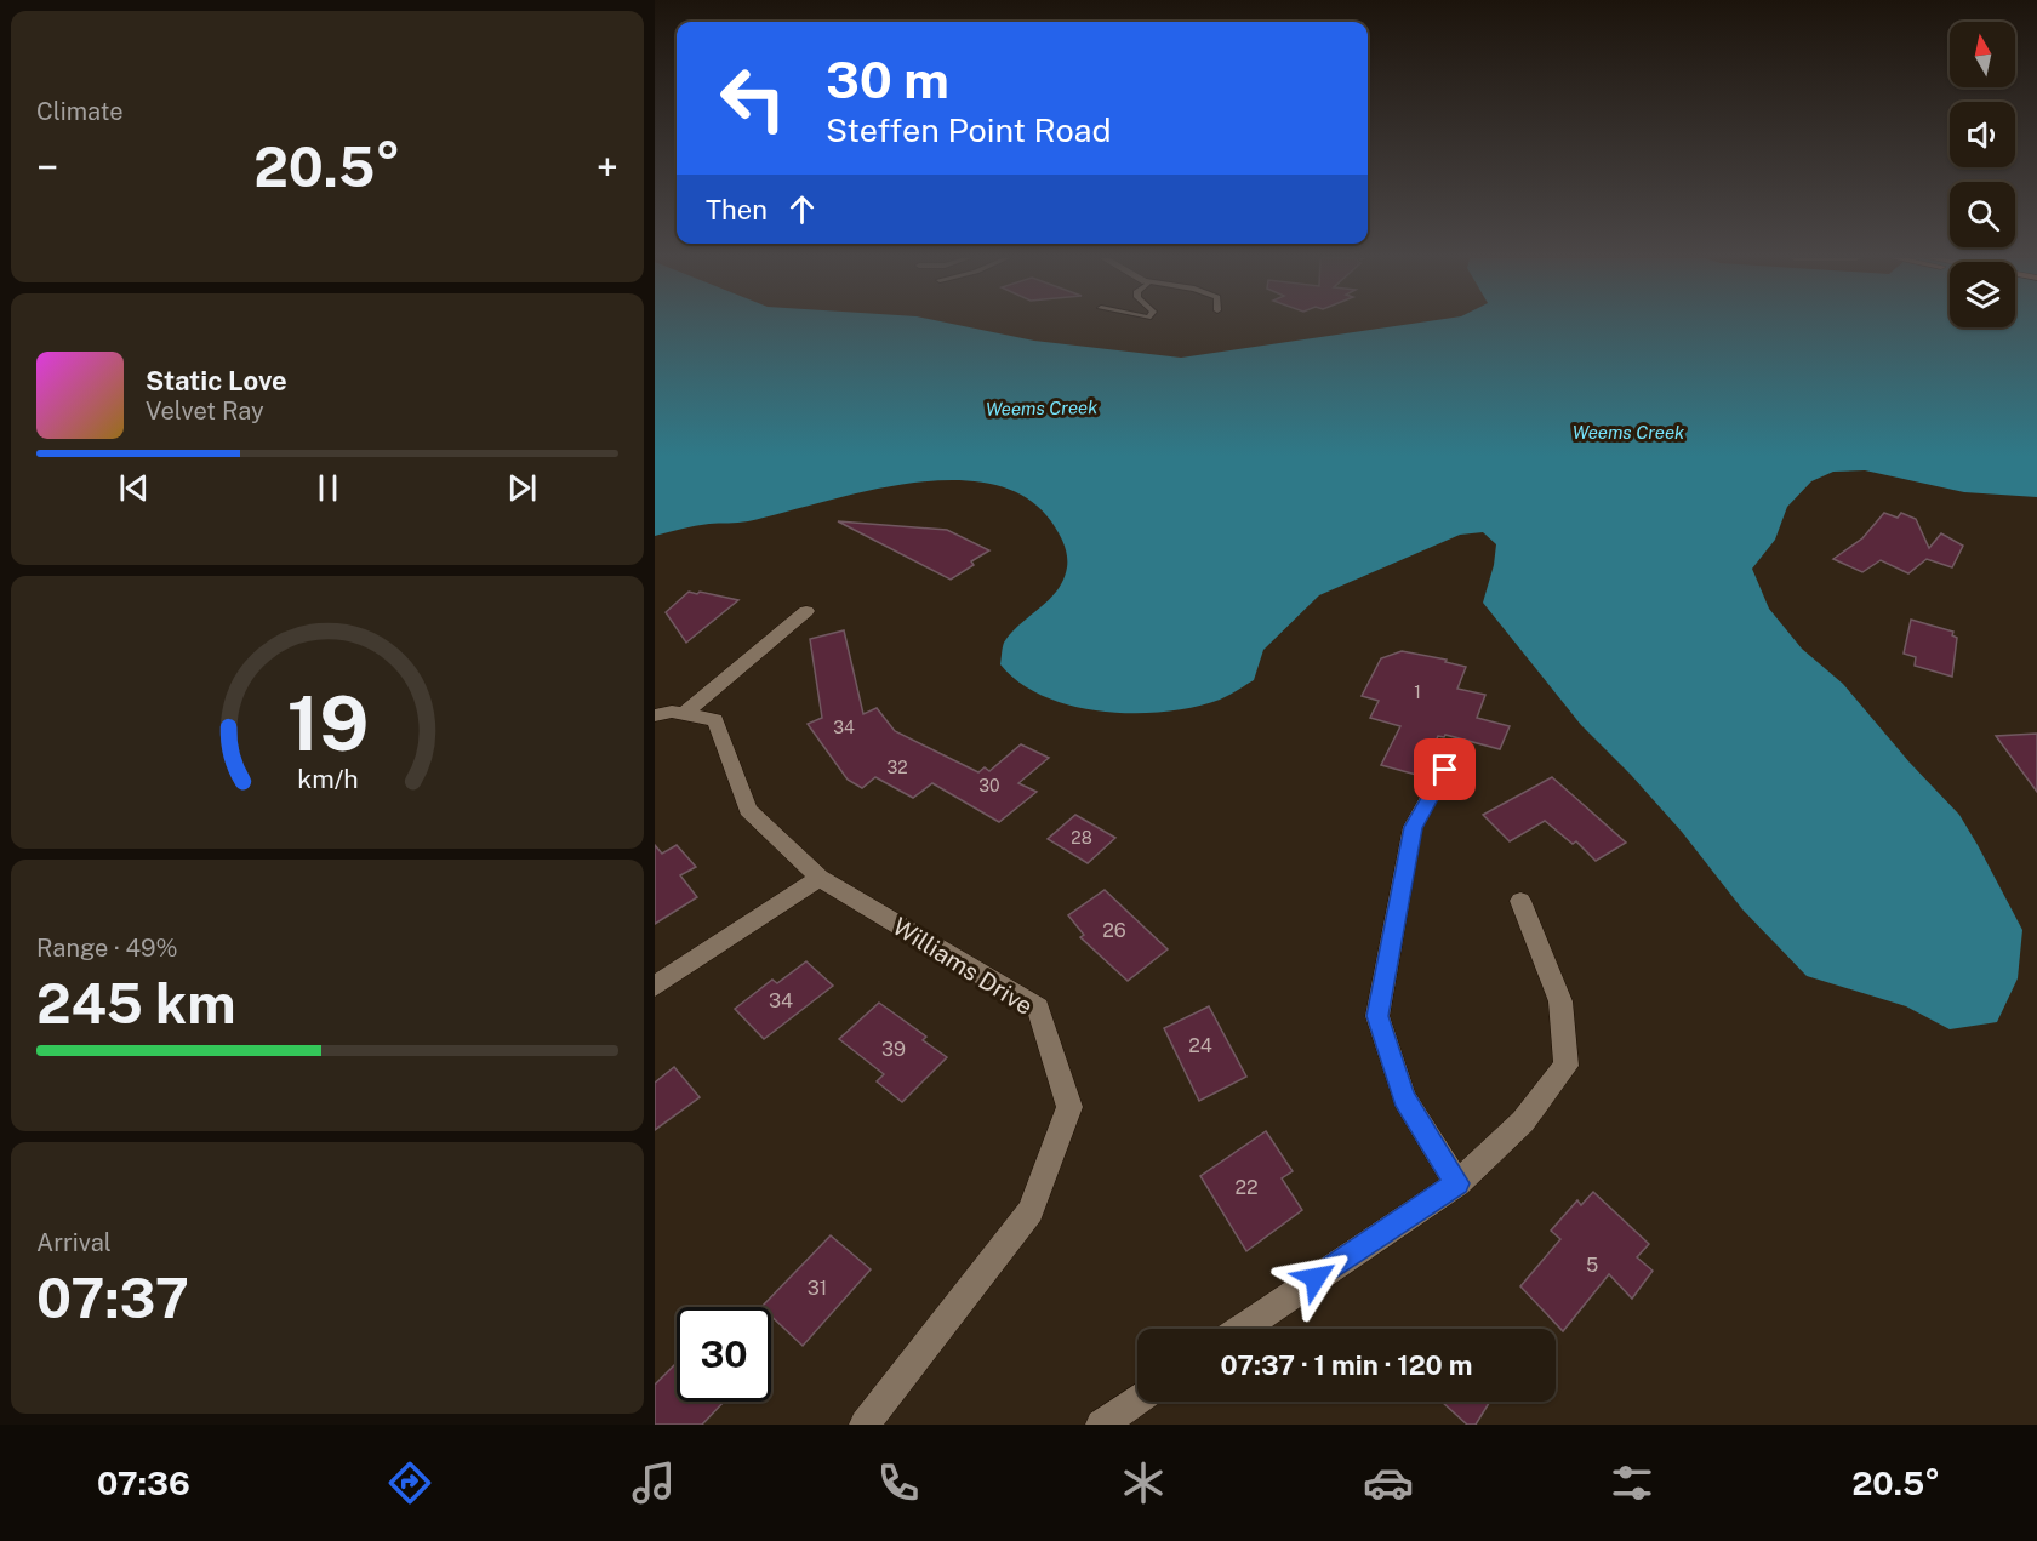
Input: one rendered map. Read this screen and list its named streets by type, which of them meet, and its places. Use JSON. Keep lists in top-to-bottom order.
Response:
{
  "streets": {
    "street": ["Williams Drive"]
  },
  "water": ["Weems Creek"],
  "house_numbers": [
    "1",
    "34",
    "32",
    "30",
    "28",
    "26",
    "34",
    "24",
    "39",
    "22",
    "5",
    "31"
  ],
  "north": "top",
  "page": {
    "tile": [
      "Climate",
      ["Range · 49%", "245 km"],
      ["Arrival", "07:37"]
    ],
    "turn": ["30 m", "Steffen Point Road"],
    "heat": ["−", "20.5°", "+"],
    "then": "Then",
    "song": ["Static Love", "Velvet Ray"],
    "limit": "30",
    "trip": "07:37 · 1 min · 120 m",
    "tabs": ["07:36", "20.5°"],
    "gauge": ["19", "km/h"]
  }
}
